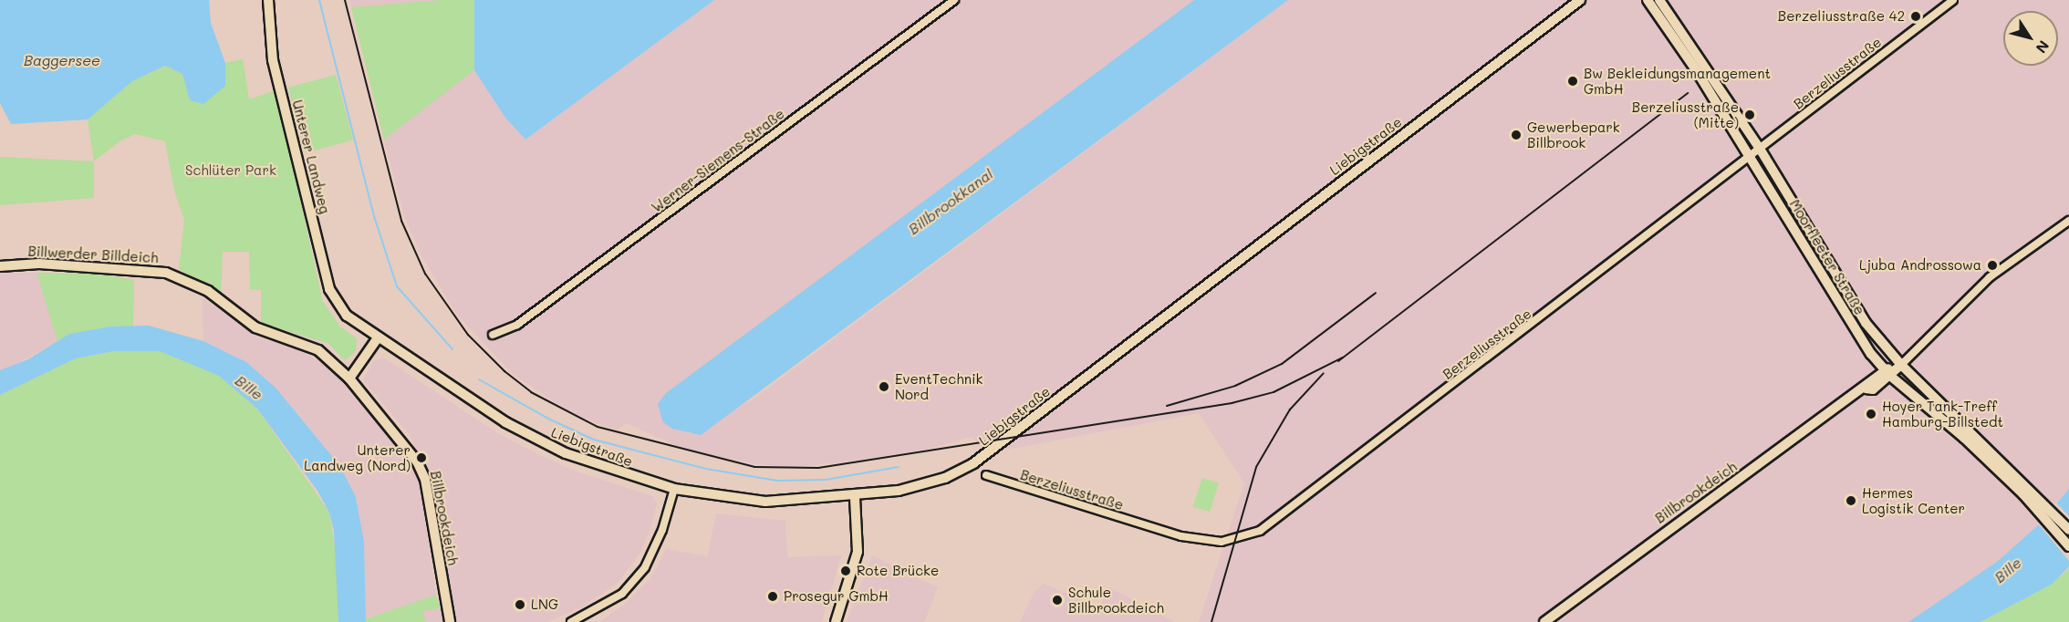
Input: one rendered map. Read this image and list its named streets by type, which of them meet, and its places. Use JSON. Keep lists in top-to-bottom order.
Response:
{
  "streets": {
    "main road": [
      "Liebigstraße",
      "Unterer Landweg",
      "Billwerder Billdeich",
      "Moorfleeter Straße",
      "Billbrookdeich"
    ],
    "street": ["Berzeliusstraße", "Werner-Siemens-Straße"]
  },
  "crossings": [
    ["Berzeliusstraße", "Moorfleeter Straße"],
    ["Liebigstraße", "Unterer Landweg"],
    ["Billwerder Billdeich", "Billbrookdeich"],
    ["Moorfleeter Straße", "Billbrookdeich"]
  ],
  "water": ["Baggersee", "Billbrookkanal", "Bille"],
  "parks": ["Schlüter Park"],
  "places": [
    "Berzeliusstraße 42",
    "Bw Bekleidungsmanagement GmbH",
    "Berzeliusstraße (Mitte)",
    "Gewerbepark Billbrook",
    "Ljuba Androssowa",
    "EventTechnik Nord",
    "Hoyer Tank-Treff Hamburg-Billstedt",
    "Unterer Landweg (Nord)",
    "Hermes Logistik Center",
    "Rote Brücke",
    "Prosegur GmbH",
    "Schule Billbrookdeich",
    "LNG"
  ],
  "north": "bottom right"
}
